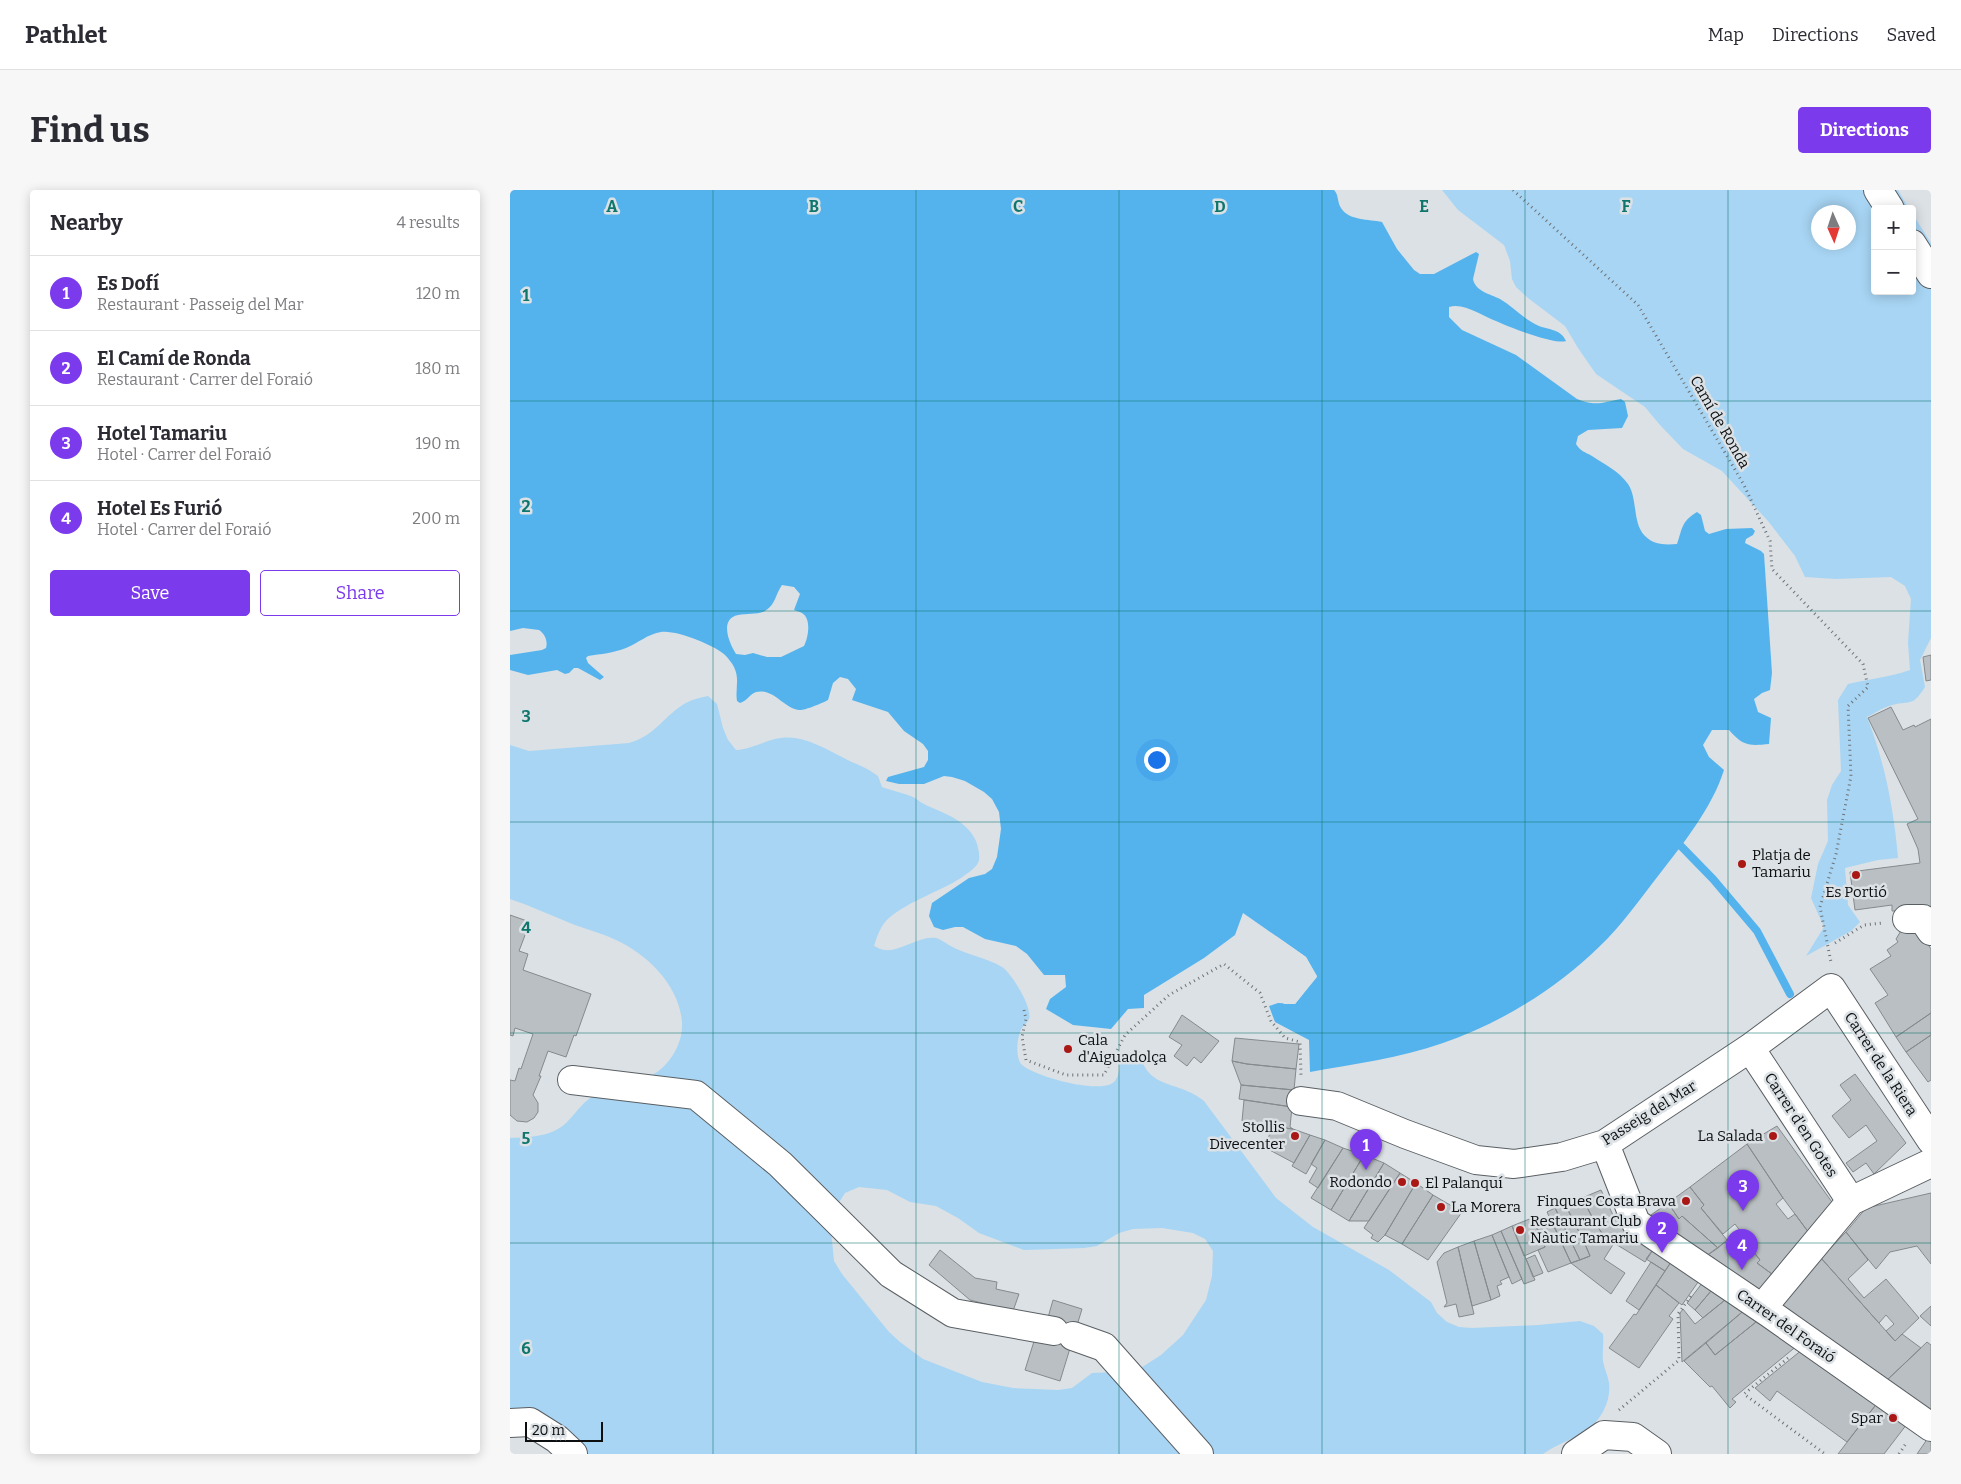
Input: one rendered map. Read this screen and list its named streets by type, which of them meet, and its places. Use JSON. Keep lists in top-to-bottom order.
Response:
{
  "streets": {
    "street": [
      "Carrer de la Riera",
      "Passeig del Mar",
      "Carrer d'en Gotes",
      "Carrer del Foraió"
    ],
    "path": ["Camí de Ronda"]
  },
  "crossings": [
    ["Camí de Ronda", "Carrer de la Riera"],
    ["Camí de Ronda", "Passeig del Mar"],
    ["Carrer de la Riera", "Passeig del Mar"],
    ["Passeig del Mar", "Carrer d'en Gotes"],
    ["Passeig del Mar", "Carrer del Foraió"]
  ],
  "places": [
    "Platja de Tamariu",
    "Es Portió",
    "Cala d'Aiguadolça",
    "Stollis Divecenter",
    "La Salada",
    "Rodondo",
    "El Palanquí",
    "Finques Costa Brava",
    "La Morera",
    "Restaurant Club Nàutic Tamariu",
    "Spar"
  ],
  "scale_bar": "20 m",
  "north": "bottom",
  "page": {
    "header": "Pathlet",
    "nav": ["Map", "Directions", "Saved"],
    "buttons": [
      "Directions",
      ["Save", "Share"]
    ],
    "title": "Find us",
    "heading": ["Nearby", "4 results"],
    "map_buttons": ["+", "−"],
    "list": [
      {
        "mark": "1",
        "name": "Es Dofí",
        "note": "Restaurant · Passeig del Mar",
        "value": "120 m"
      },
      {
        "mark": "2",
        "name": "El Camí de Ronda",
        "note": "Restaurant · Carrer del Foraió",
        "value": "180 m"
      },
      {
        "mark": "3",
        "name": "Hotel Tamariu",
        "note": "Hotel · Carrer del Foraió",
        "value": "190 m"
      },
      {
        "mark": "4",
        "name": "Hotel Es Furió",
        "note": "Hotel · Carrer del Foraió",
        "value": "200 m"
      }
    ],
    "pins": [
      "1",
      "3",
      "2",
      "4"
    ],
    "scale": "20 m"
  },
  "grid": {
    "columns": [
      "A",
      "B",
      "C",
      "D",
      "E",
      "F"
    ],
    "rows": [
      "1",
      "2",
      "3",
      "4",
      "5",
      "6"
    ]
  }
}
